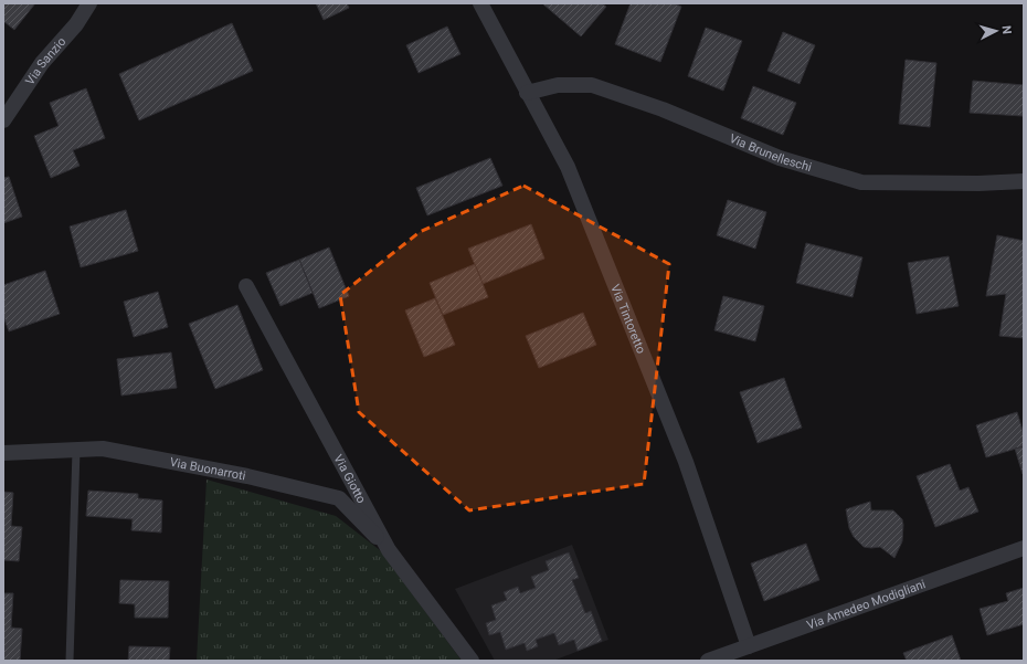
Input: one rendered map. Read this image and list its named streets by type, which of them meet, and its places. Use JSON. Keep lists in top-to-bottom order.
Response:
{
  "streets": {
    "street": [
      "Via Sanzio",
      "Via Brunelleschi",
      "Via Tintoretto",
      "Via Buonarroti",
      "Via Giotto",
      "Via Amedeo Modigliani"
    ]
  },
  "crossings": [
    ["Via Brunelleschi", "Via Tintoretto"],
    ["Via Tintoretto", "Via Amedeo Modigliani"],
    ["Via Buonarroti", "Via Giotto"]
  ],
  "north": "right"
}
